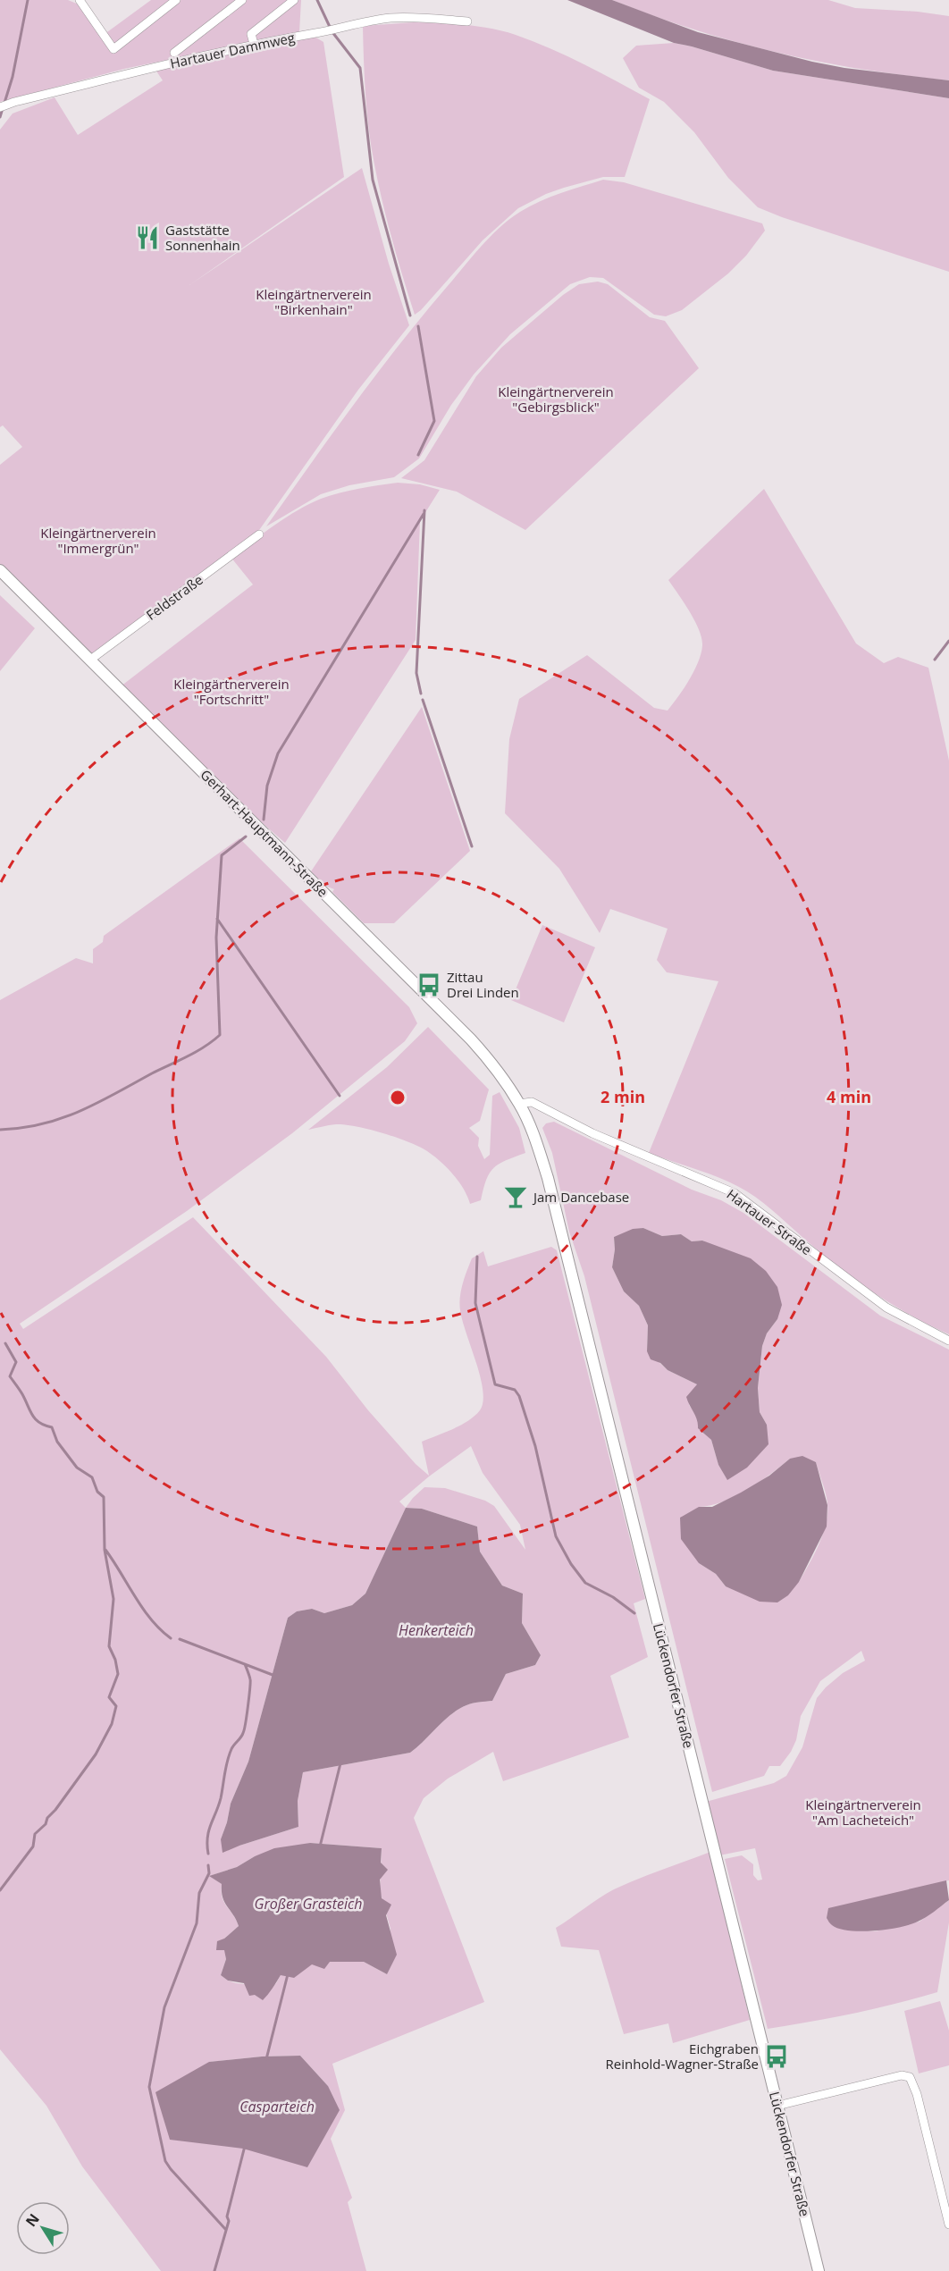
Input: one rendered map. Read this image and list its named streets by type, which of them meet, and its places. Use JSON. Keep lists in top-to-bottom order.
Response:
{
  "streets": {
    "main road": ["Gerhart-Hauptmann-Straße", "Lückendorfer Straße"],
    "street": ["Hartauer Dammweg", "Feldstraße", "Hartauer Straße"]
  },
  "crossings": [
    ["Feldstraße", "Gerhart-Hauptmann-Straße"],
    ["Gerhart-Hauptmann-Straße", "Hartauer Straße"],
    ["Gerhart-Hauptmann-Straße", "Lückendorfer Straße"],
    ["Hartauer Straße", "Lückendorfer Straße"]
  ],
  "water": ["Henkerteich", "Großer Grasteich", "Casparteich"],
  "parks": [
    "Kleingärtnerverein \"Birkenhain\"",
    "Kleingärtnerverein \"Gebirgsblick\"",
    "Kleingärtnerverein \"Immergrün\"",
    "Kleingärtnerverein \"Fortschritt\"",
    "Kleingärtnerverein \"Am Lacheteich\""
  ],
  "places": {
    "restaurant": ["Gaststätte Sonnenhain"],
    "bus stop": ["Zittau Drei Linden", "Eichgraben Reinhold-Wagner-Straße"],
    "bar": ["Jam Dancebase"]
  },
  "north": "top left",
  "rings": ["2 min", "4 min"]
}
